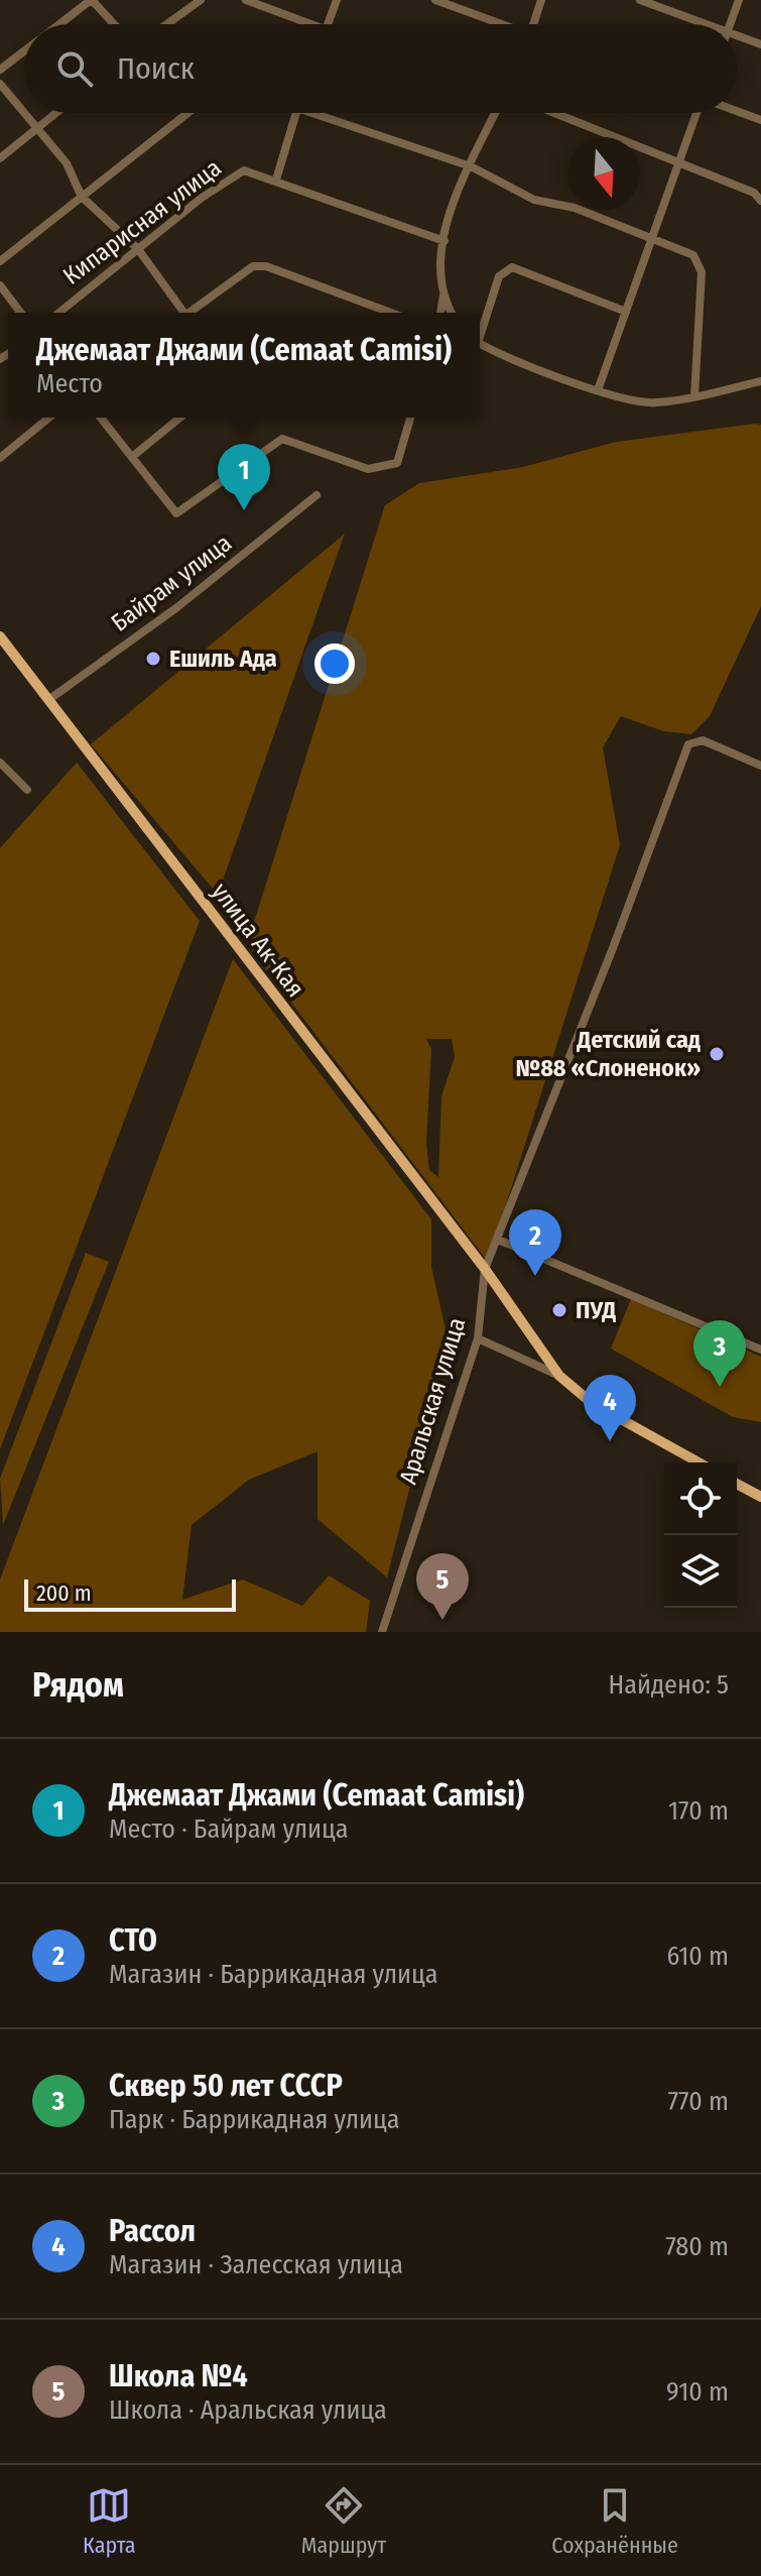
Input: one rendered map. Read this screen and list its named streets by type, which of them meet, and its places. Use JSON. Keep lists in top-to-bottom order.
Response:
{
  "streets": {
    "main road": ["улица Ак-Кая"],
    "street": ["Кипарисная улица", "Байрам улица", "Аральская улица"]
  },
  "crossings": [
    ["Байрам улица", "улица Ак-Кая"],
    ["улица Ак-Кая", "Аральская улица"]
  ],
  "places": ["Ешиль Ада", "Детский сад №88 «Слоненок»", "ПУД"],
  "scale_bar": "200 m",
  "north": "bottom",
  "page": {
    "search": "Поиск",
    "popup": ["Джемаат Джами (Cemaat Camisi)", "Место"],
    "pins": [
      "1",
      "2",
      "3",
      "4",
      "5"
    ],
    "scale": "200 m",
    "heading": ["Рядом", "Найдено: 5"],
    "list": [
      {
        "mark": "1",
        "name": "Джемаат Джами (Cemaat Camisi)",
        "note": "Место · Байрам улица",
        "value": "170 m"
      },
      {
        "mark": "2",
        "name": "СТО",
        "note": "Магазин · Баррикадная улица",
        "value": "610 m"
      },
      {
        "mark": "3",
        "name": "Сквер 50 лет СССР",
        "note": "Парк · Баррикадная улица",
        "value": "770 m"
      },
      {
        "mark": "4",
        "name": "Рассол",
        "note": "Магазин · Залесская улица",
        "value": "780 m"
      },
      {
        "mark": "5",
        "name": "Школа №4",
        "note": "Школа · Аральская улица",
        "value": "910 m"
      }
    ],
    "nav": ["Карта", "Маршрут", "Сохранённые"]
  }
}
